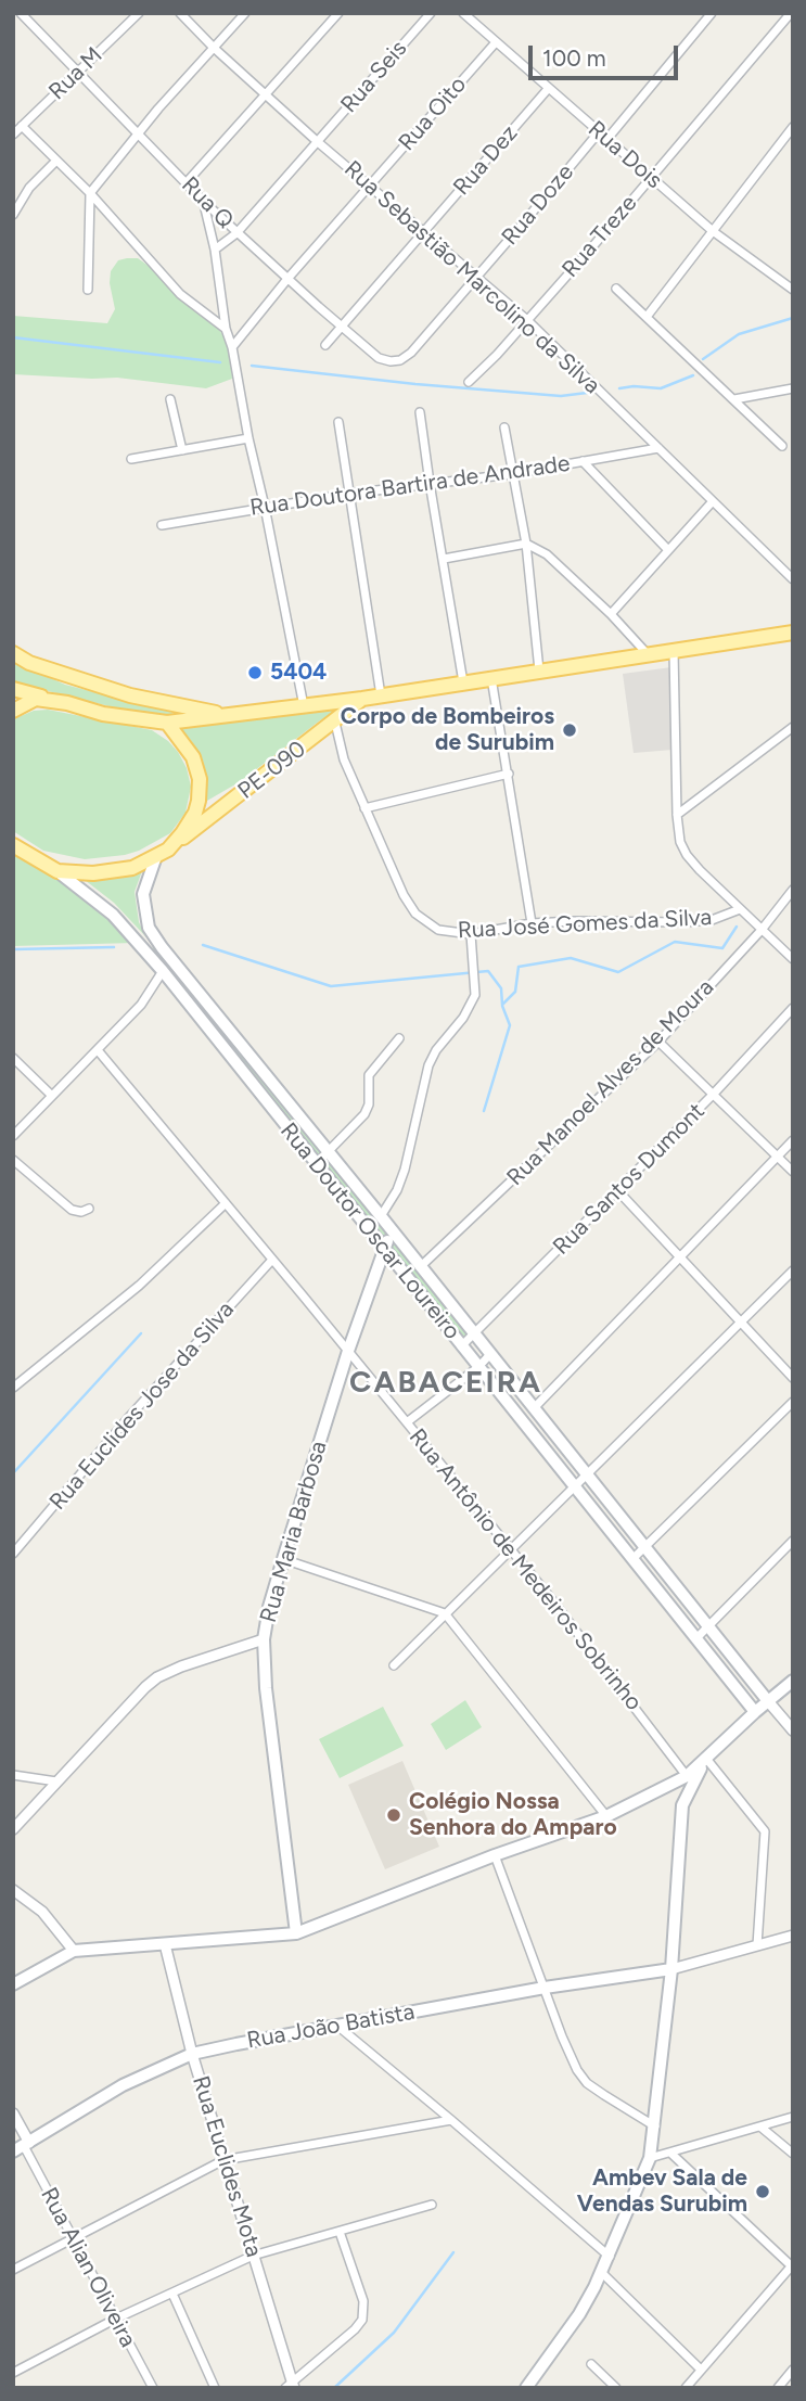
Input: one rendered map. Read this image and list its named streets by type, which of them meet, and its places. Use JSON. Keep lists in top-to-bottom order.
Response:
{
  "streets": {
    "main road": [
      "PE-090",
      "Rua Doutor Oscar Loureiro",
      "Rua Maria Barbosa",
      "Rua João Batista"
    ],
    "street": [
      "Rua M",
      "Rua Seis",
      "Rua Oito",
      "Rua Dois",
      "Rua Dez",
      "Rua Q",
      "Rua Doze",
      "Rua Treze",
      "Rua Sebastião Marcolino da Silva",
      "Rua Doutora Bartira de Andrade",
      "Rua José Gomes da Silva",
      "Rua Manoel Alves de Moura",
      "Rua Santos Dumont",
      "Rua Euclides Jose da Silva",
      "Rua Antônio de Medeiros Sobrinho",
      "Rua Euclides Mota",
      "Rua Alian Oliveira"
    ]
  },
  "crossings": [
    ["Rua M", "Rua Q"],
    ["Rua Seis", "Rua Q"],
    ["Rua Seis", "Rua Sebastião Marcolino da Silva"],
    ["Rua Oito", "Rua Dois"],
    ["Rua Oito", "Rua Q"],
    ["Rua Oito", "Rua Sebastião Marcolino da Silva"],
    ["Rua Dois", "Rua Dez"],
    ["Rua Dois", "Rua Doze"],
    ["Rua Dois", "Rua Treze"],
    ["Rua Dez", "Rua Q"],
    ["Rua Dez", "Rua Sebastião Marcolino da Silva"],
    ["Rua Q", "Rua Doze"],
    ["Rua Doze", "Rua Sebastião Marcolino da Silva"],
    ["Rua Treze", "Rua Sebastião Marcolino da Silva"],
    ["Rua Sebastião Marcolino da Silva", "Rua Doutora Bartira de Andrade"],
    ["PE-090", "Rua José Gomes da Silva"],
    ["PE-090", "Rua Doutor Oscar Loureiro"],
    ["Rua Manoel Alves de Moura", "Rua Doutor Oscar Loureiro"],
    ["Rua Santos Dumont", "Rua Doutor Oscar Loureiro"],
    ["Rua Doutor Oscar Loureiro", "Rua Maria Barbosa"],
    ["Rua Euclides Jose da Silva", "Rua Antônio de Medeiros Sobrinho"],
    ["Rua Maria Barbosa", "Rua Antônio de Medeiros Sobrinho"],
    ["Rua João Batista", "Rua Euclides Mota"],
    ["Rua João Batista", "Rua Alian Oliveira"]
  ],
  "districts": ["CABACEIRA"],
  "places": [
    "5404",
    "Corpo de Bombeiros de Surubim",
    "Colégio Nossa Senhora do Amparo",
    "Ambev Sala de Vendas Surubim"
  ],
  "scale_bar": "100 m"
}
